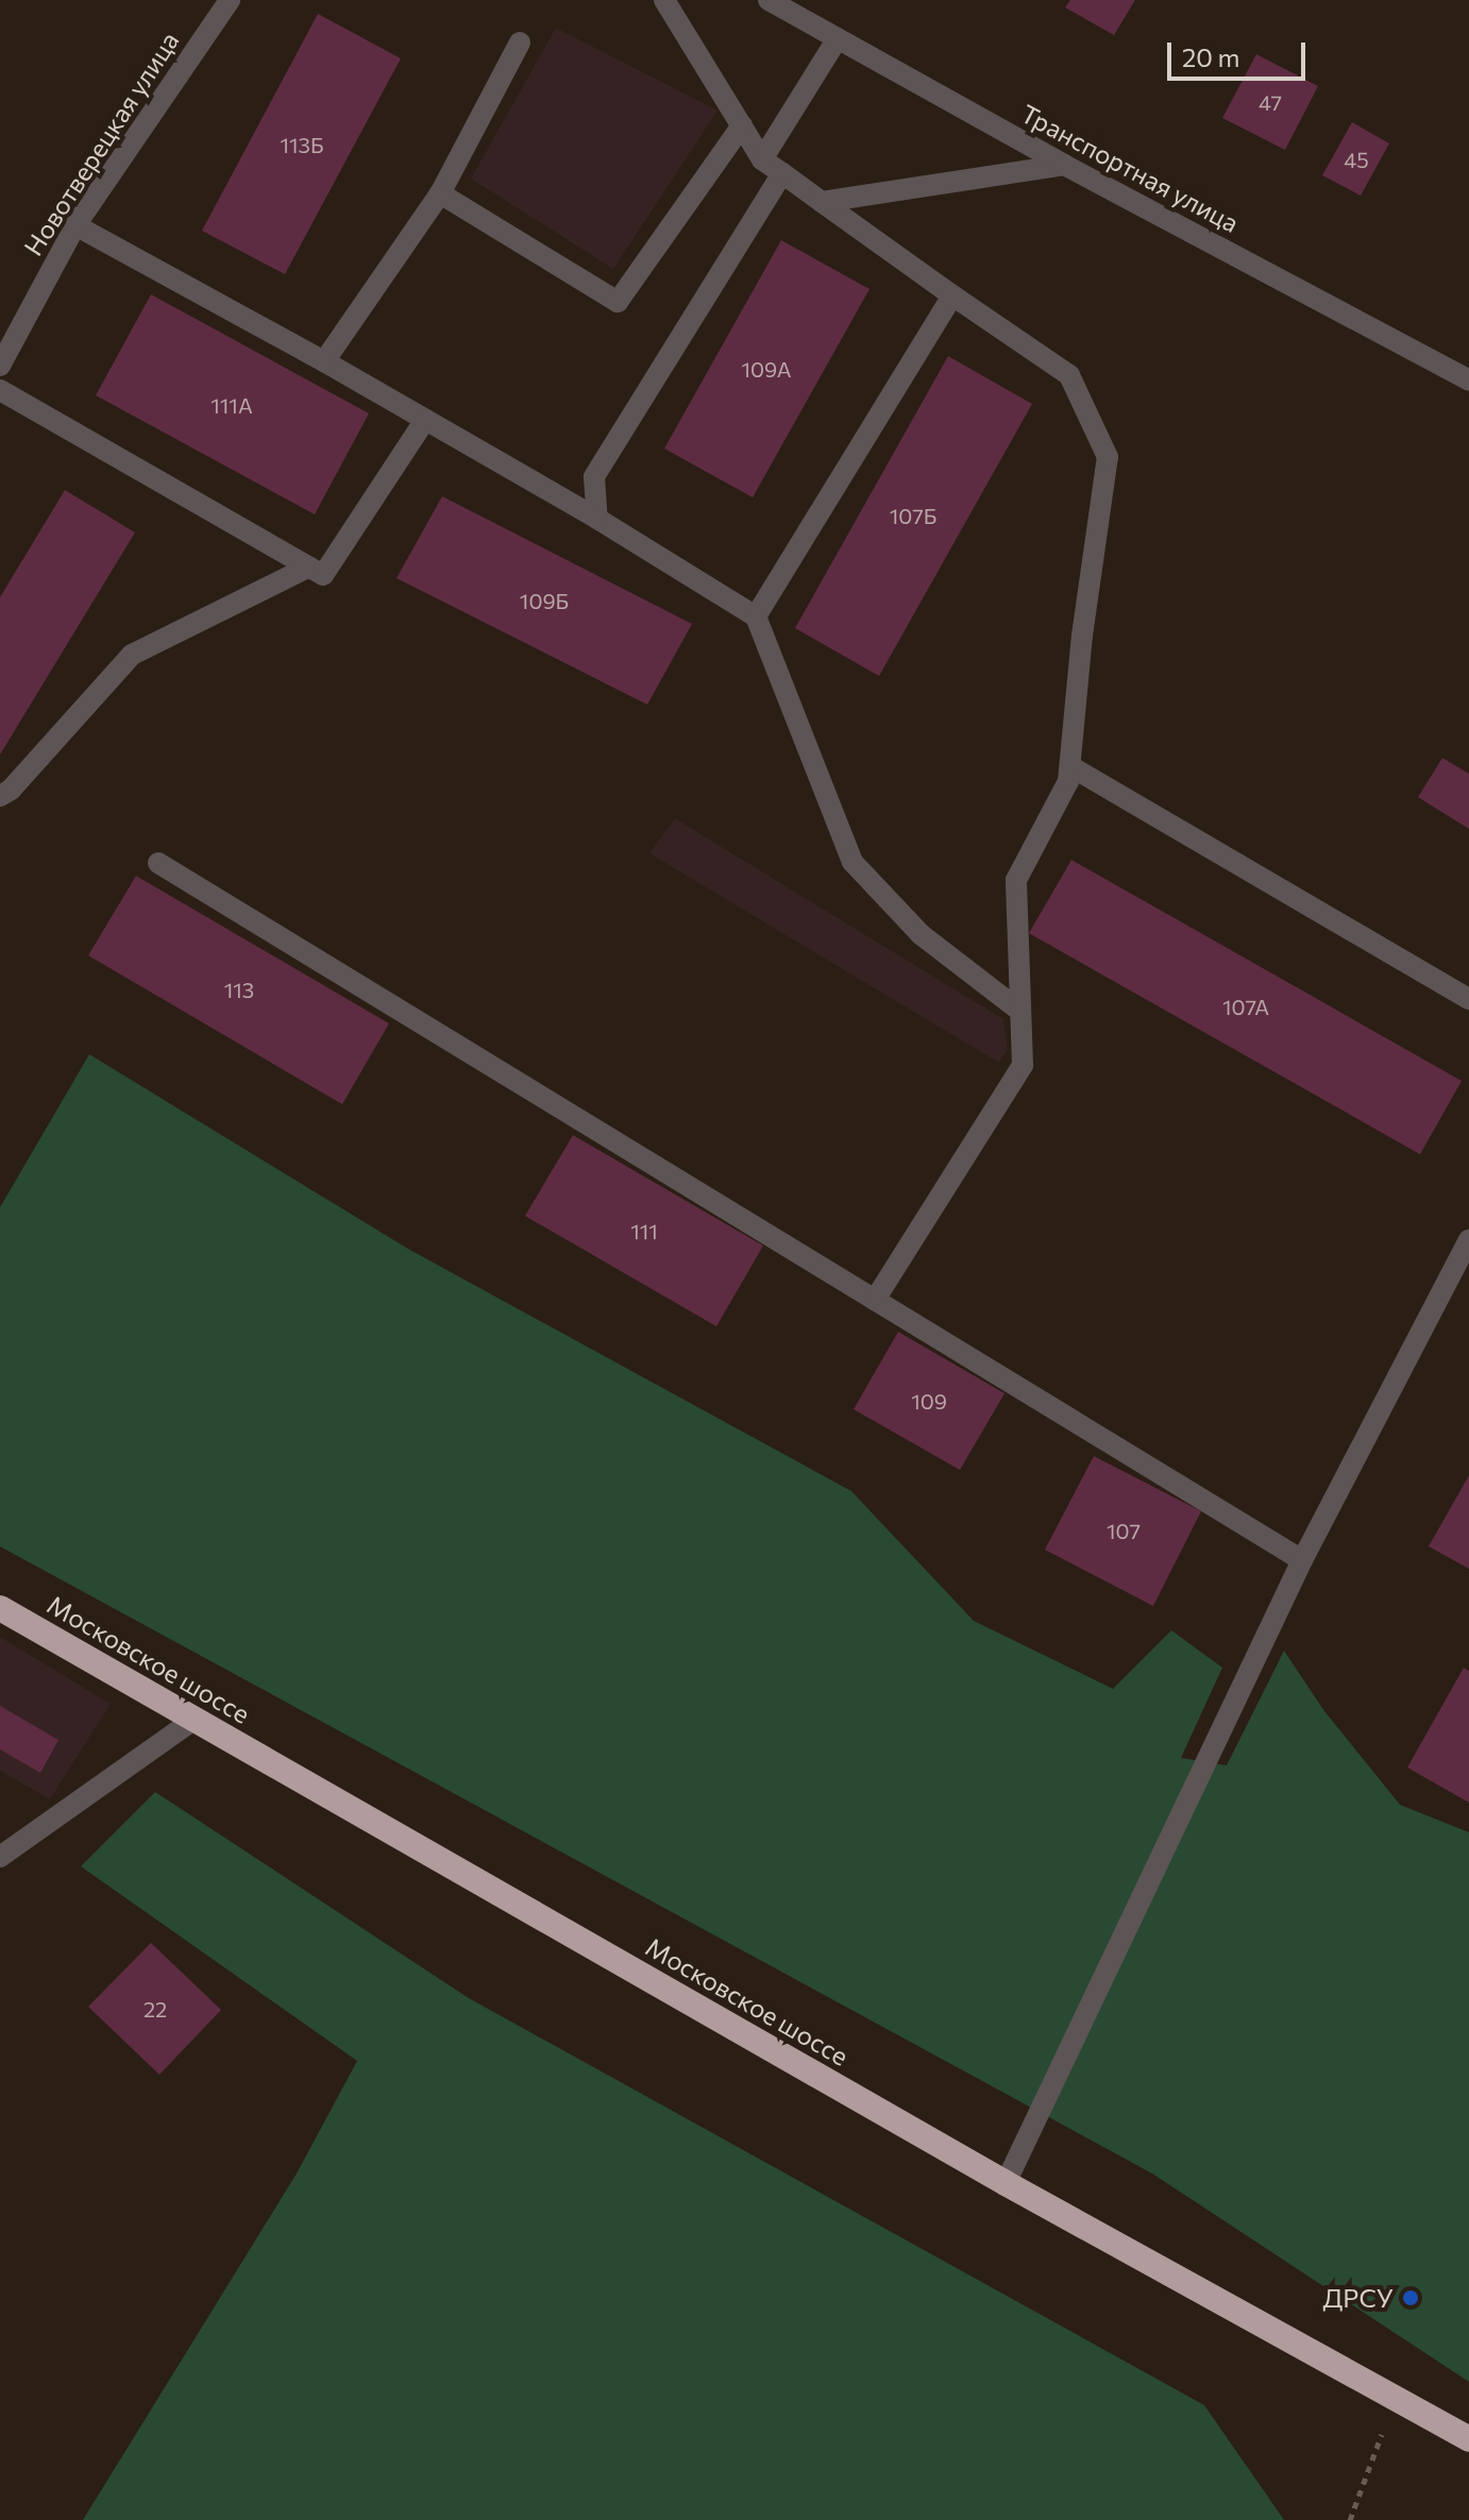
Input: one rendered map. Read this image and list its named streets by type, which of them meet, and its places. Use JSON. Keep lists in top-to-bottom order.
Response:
{
  "streets": {
    "highway": ["Московское шоссе"],
    "street": ["Новотверецкая улица", "Транспортная улица"]
  },
  "places": ["ДРСУ"],
  "house_numbers": [
    "47",
    "113Б",
    "45",
    "109А",
    "111А",
    "107Б",
    "109Б",
    "113",
    "107А",
    "111",
    "109",
    "107",
    "22"
  ],
  "scale_bar": "20 m"
}
